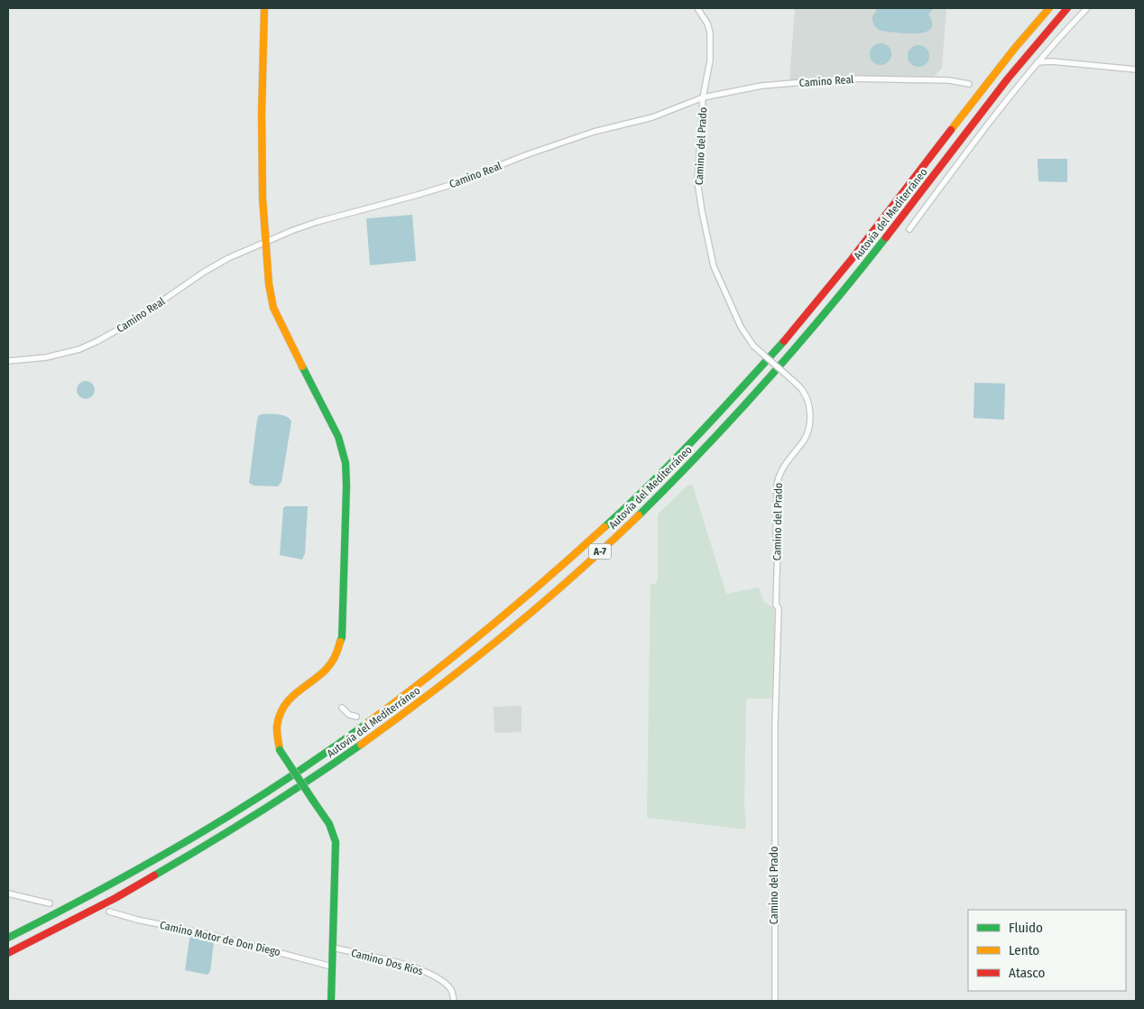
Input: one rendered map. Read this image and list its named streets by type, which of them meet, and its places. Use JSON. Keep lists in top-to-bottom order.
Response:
{
  "streets": {
    "main road": ["Autovía del Mediterráneo", "A-7"],
    "street": [
      "Camino Real",
      "Camino del Prado",
      "Camino Motor de Don Diego",
      "Camino Dos Ríos"
    ]
  },
  "crossings": [
    ["Camino Real", "Camino del Prado"]
  ],
  "legend": ["Fluido", "Lento", "Atasco"]
}
